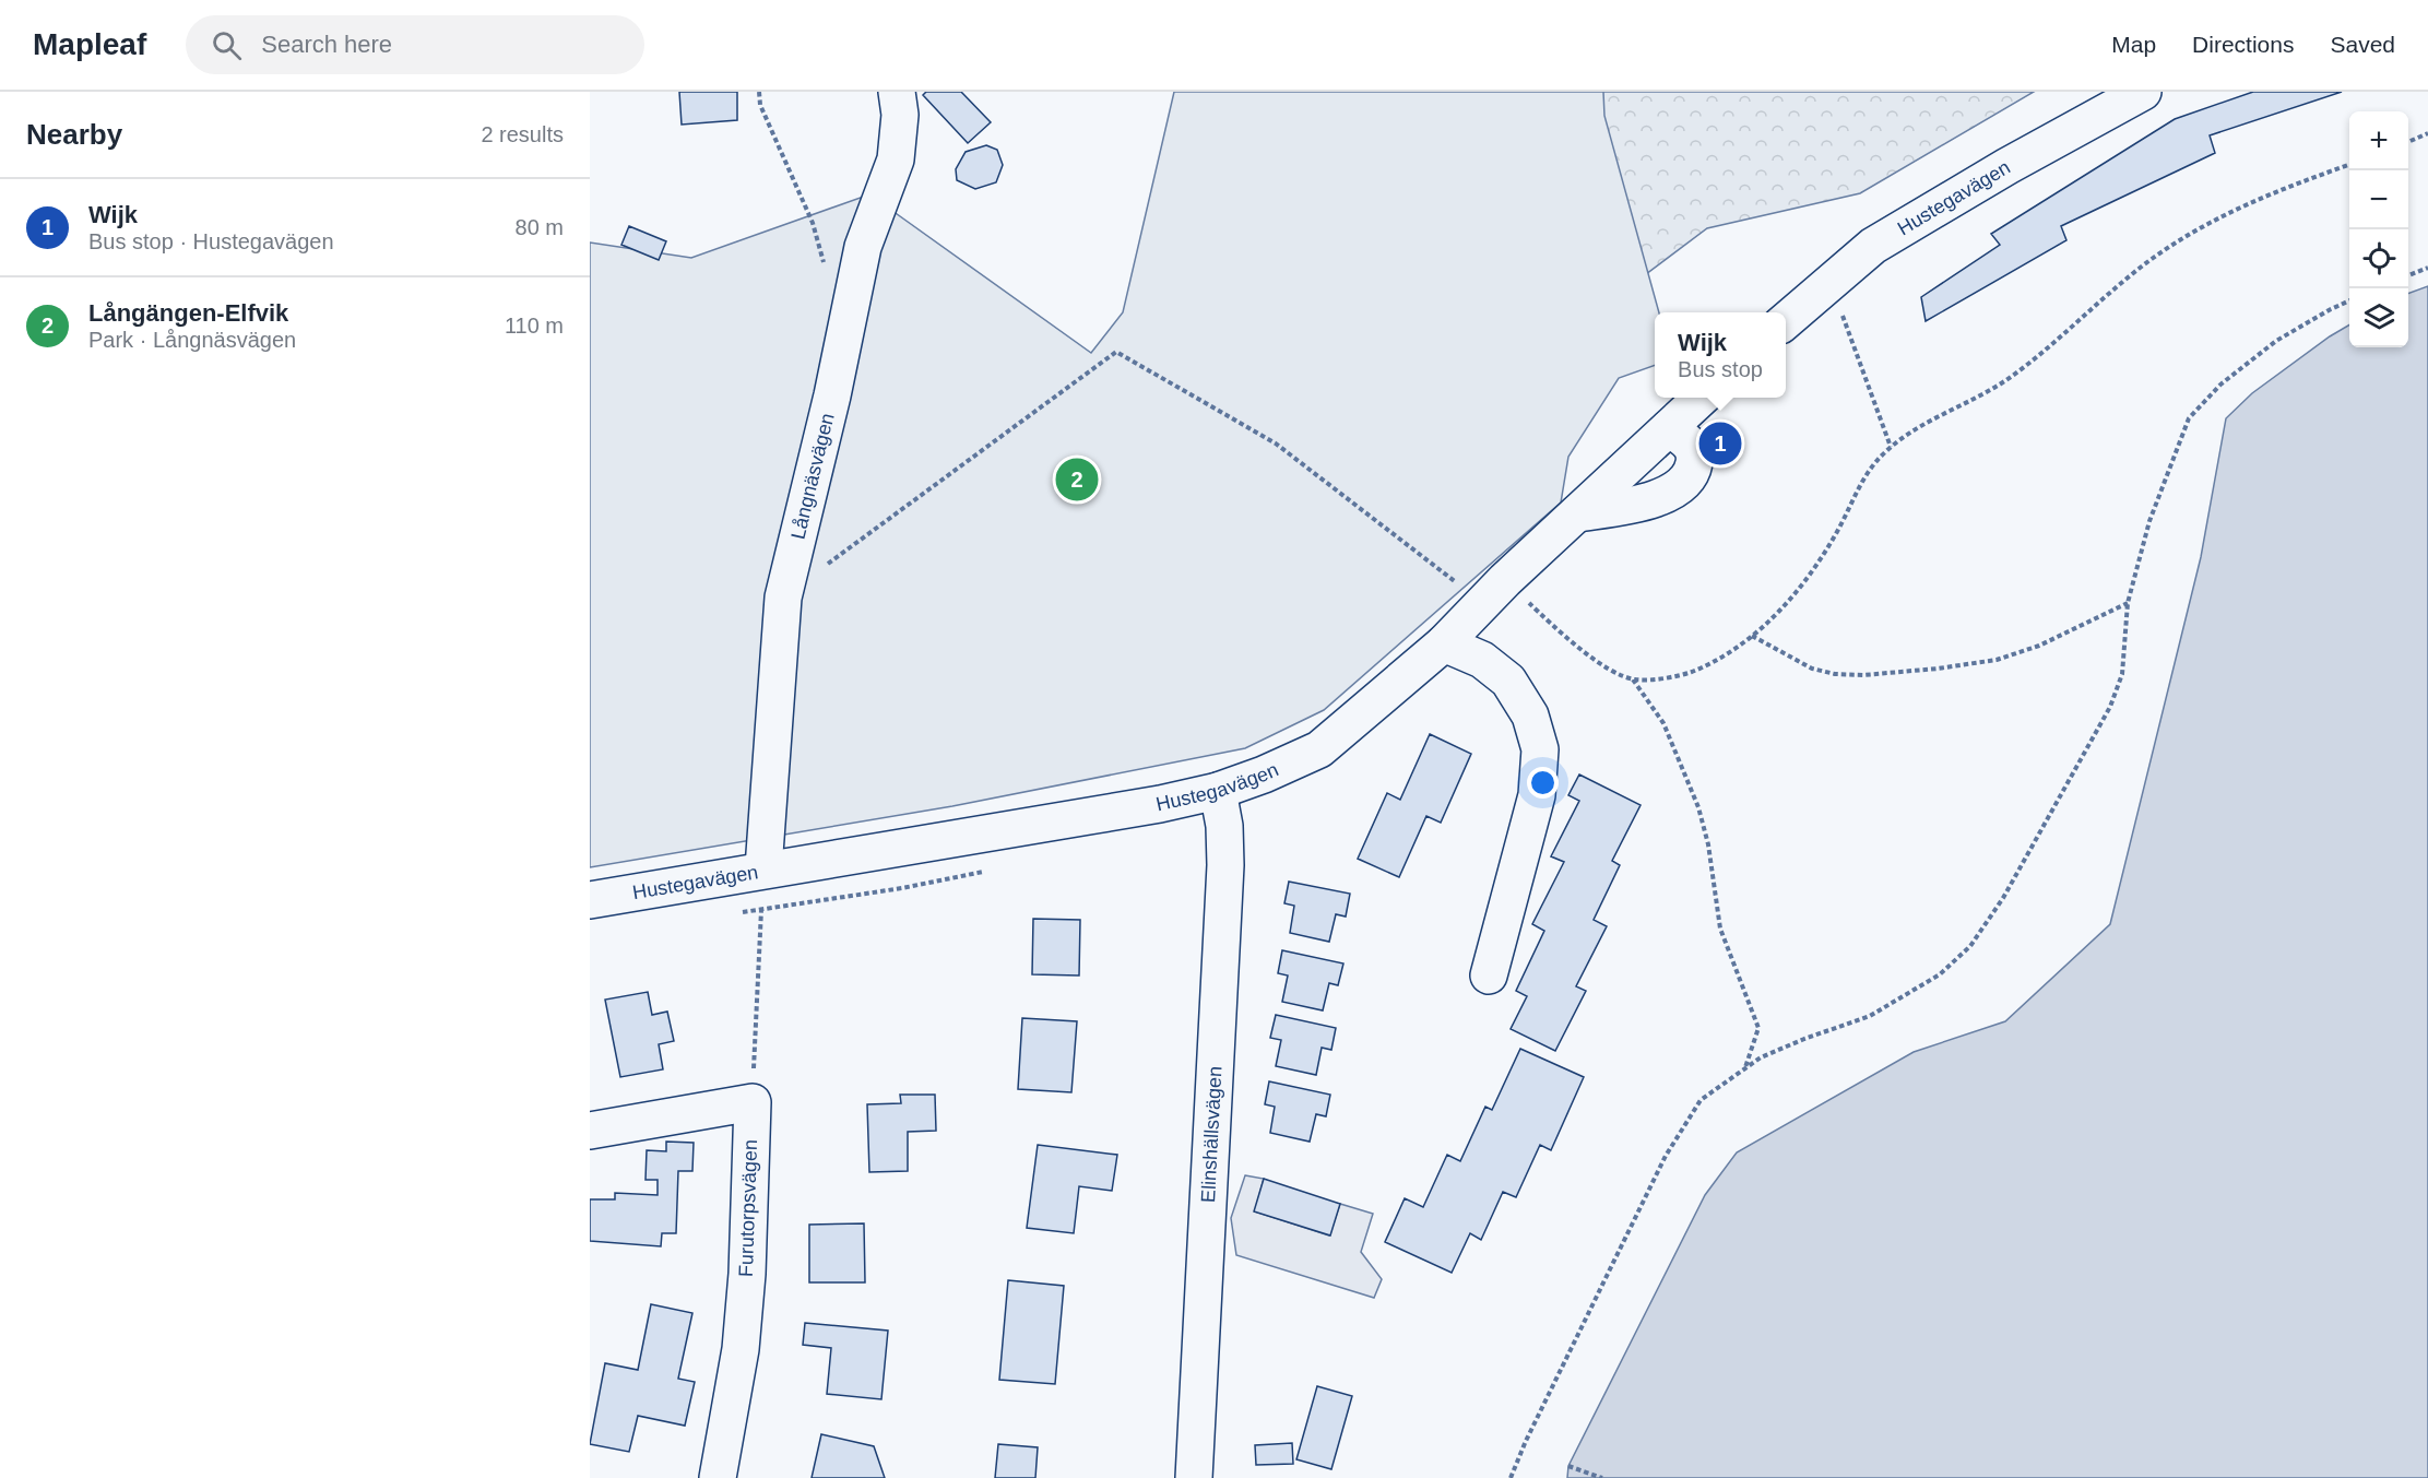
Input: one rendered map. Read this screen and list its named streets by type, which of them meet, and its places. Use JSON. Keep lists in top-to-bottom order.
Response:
{
  "streets": {
    "street": [
      "Hustegavägen",
      "Långnäsvägen",
      "Elinshällsvägen",
      "Furutorpsvägen"
    ]
  },
  "crossings": [
    ["Hustegavägen", "Långnäsvägen"],
    ["Hustegavägen", "Elinshällsvägen"]
  ],
  "page": {
    "header": "Mapleaf",
    "search": "Search here",
    "nav": ["Map", "Directions", "Saved"],
    "heading": ["Nearby", "2 results"],
    "map_buttons": ["+", "−"],
    "list": [
      {
        "mark": "1",
        "name": "Wijk",
        "note": "Bus stop · Hustegavägen",
        "value": "80 m"
      },
      {
        "mark": "2",
        "name": "Långängen-Elfvik",
        "note": "Park · Långnäsvägen",
        "value": "110 m"
      }
    ],
    "popup": ["Wijk", "Bus stop"],
    "pins": ["1", "2"]
  }
}
